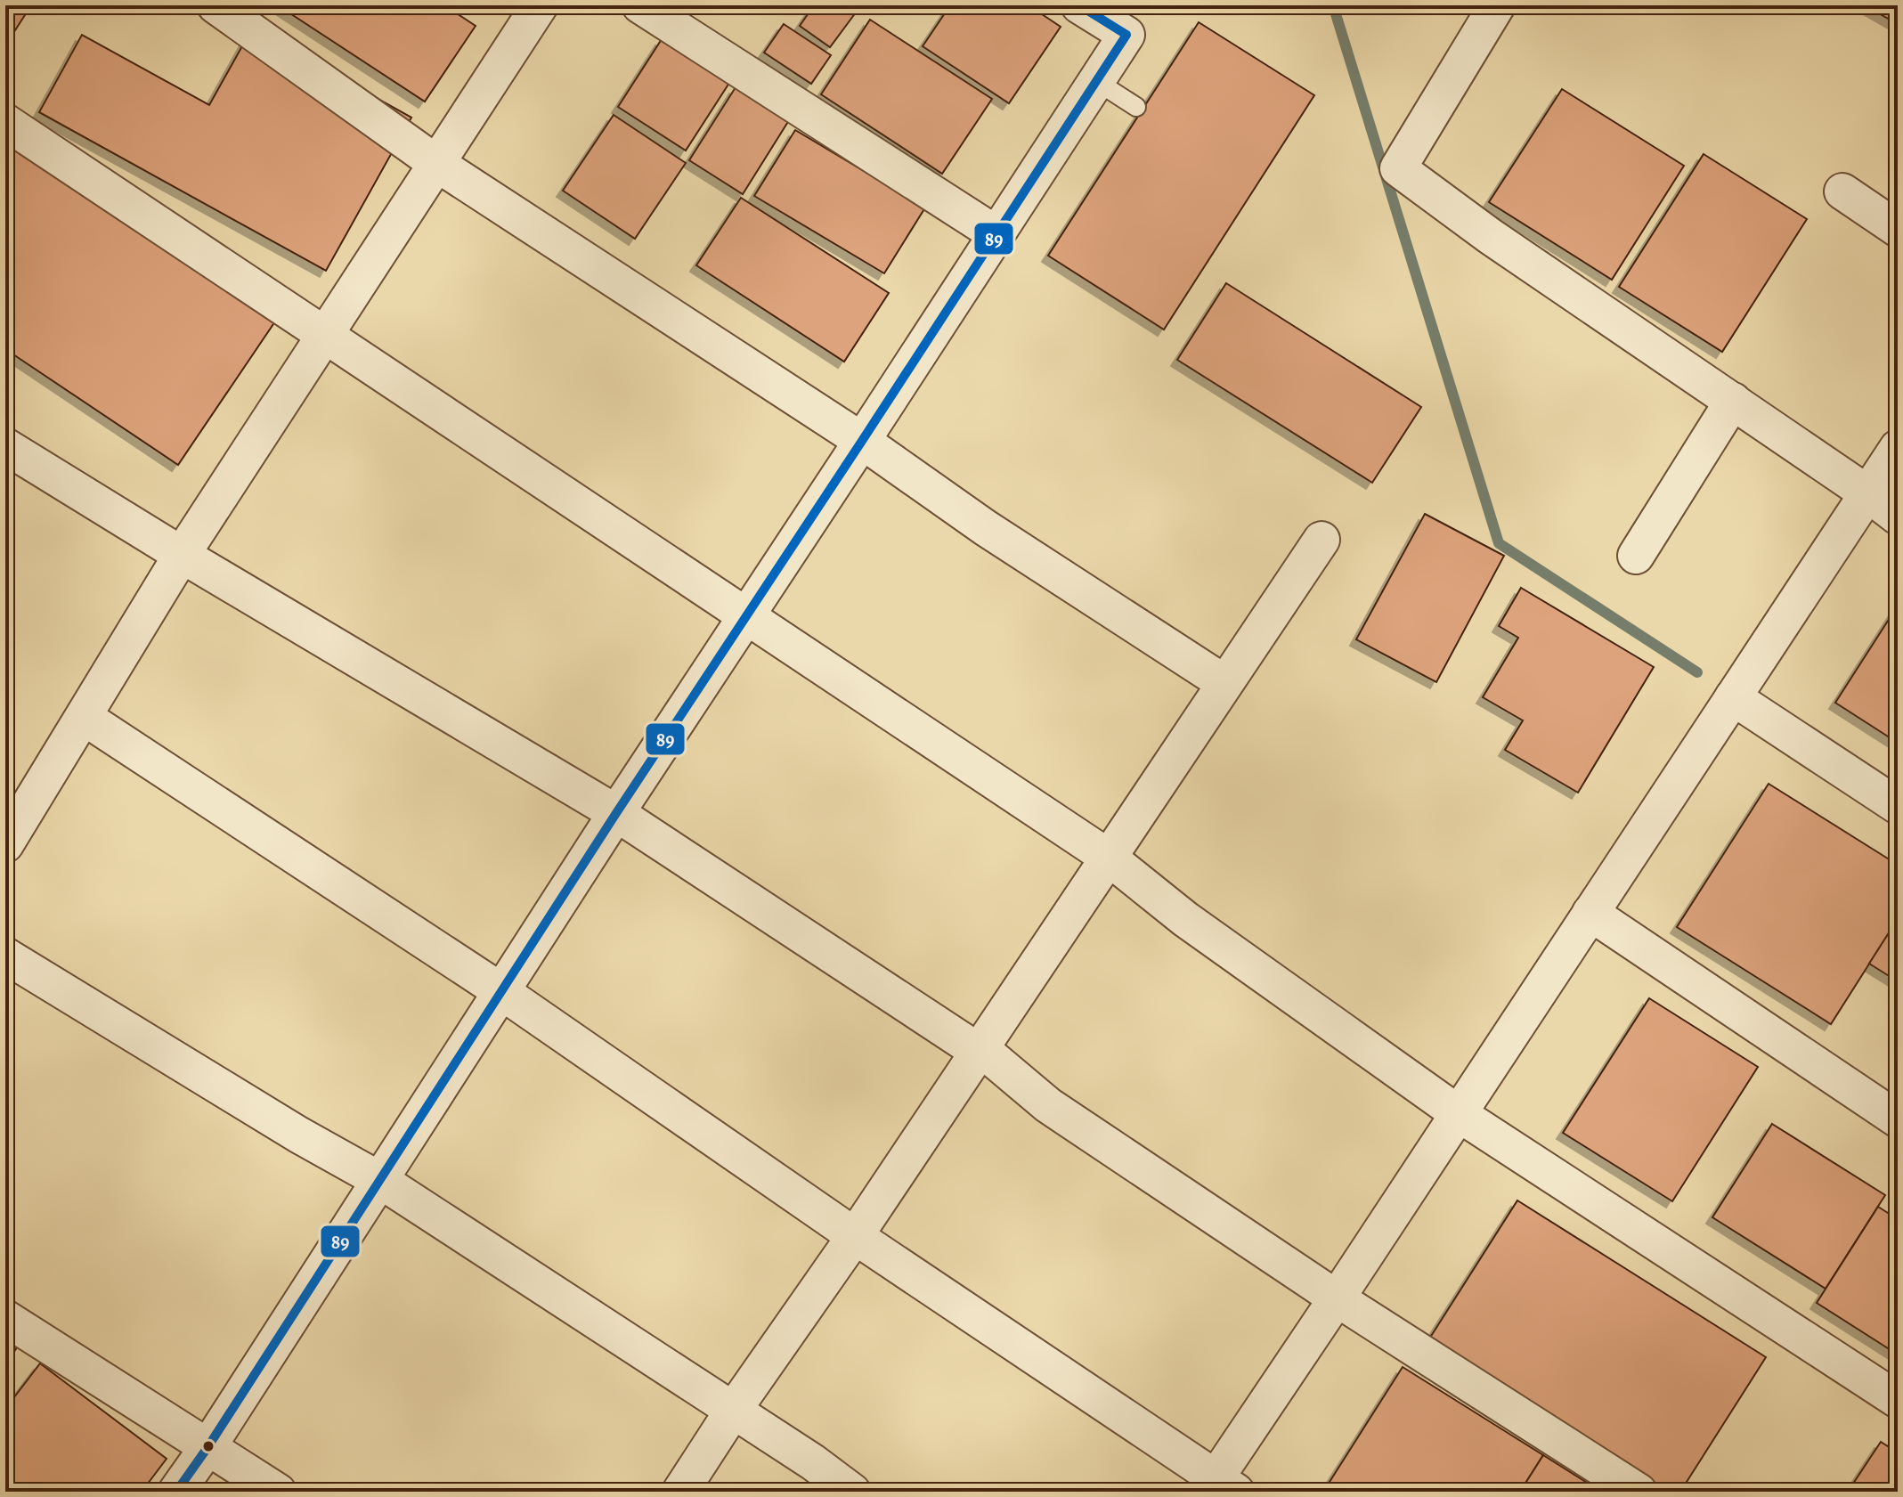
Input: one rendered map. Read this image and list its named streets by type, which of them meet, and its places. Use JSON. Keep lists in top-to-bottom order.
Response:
{
  "lines": ["transit line 89"]
}
